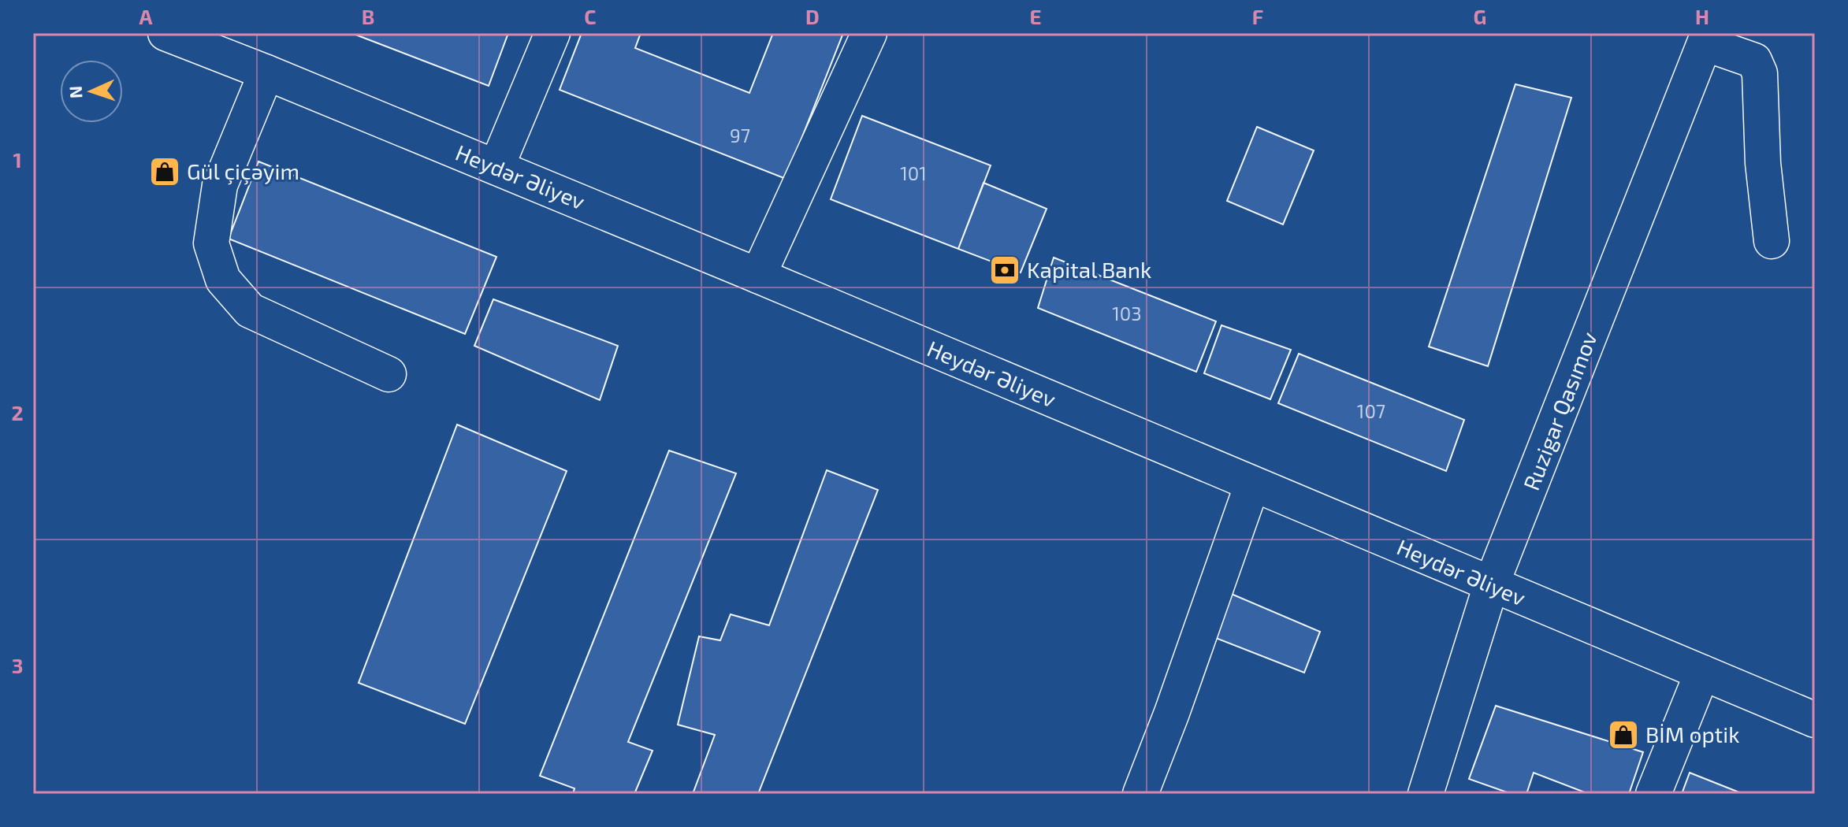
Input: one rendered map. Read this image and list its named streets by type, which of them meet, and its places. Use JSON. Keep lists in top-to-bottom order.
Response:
{
  "streets": {
    "main road": ["Heydər Əliyev", "Ruzigar Qasımov"]
  },
  "crossings": [
    ["Heydər Əliyev", "Ruzigar Qasımov"]
  ],
  "places": {
    "shop": ["Gül çiçəyim", "BİM optik"],
    "bank": ["Kapital Bank"]
  },
  "house_numbers": [
    "97",
    "101",
    "103",
    "107"
  ],
  "north": "left",
  "grid": {
    "columns": [
      "A",
      "B",
      "C",
      "D",
      "E",
      "F",
      "G",
      "H"
    ],
    "rows": ["1", "2", "3"]
  }
}
